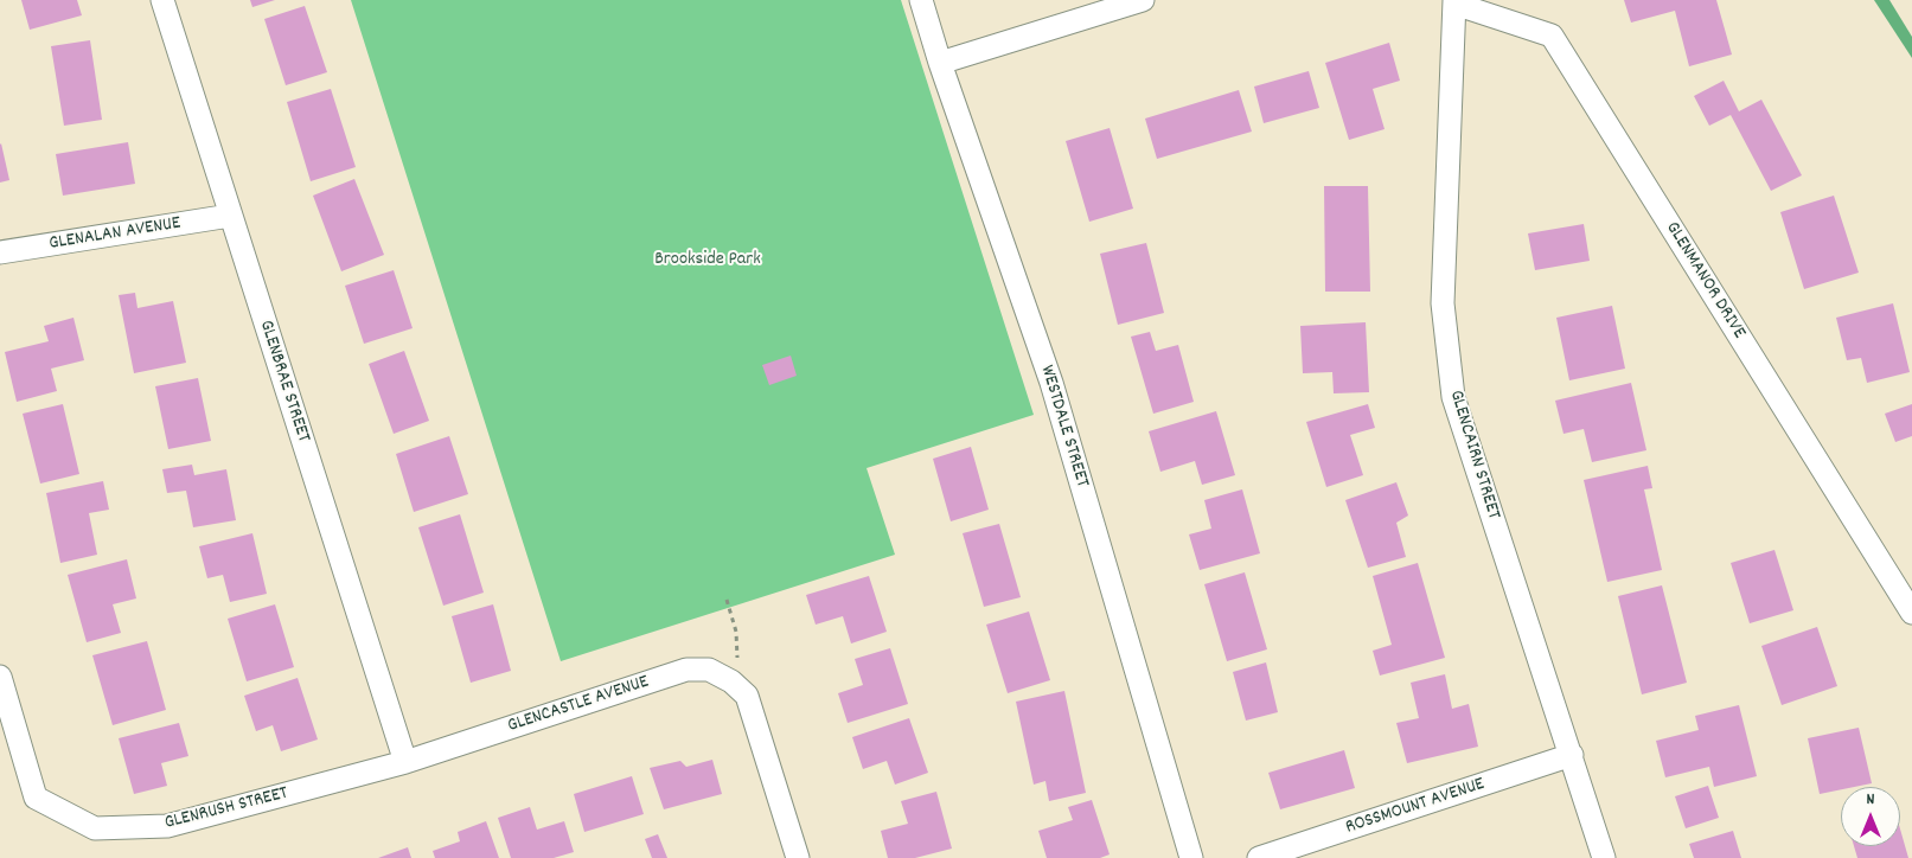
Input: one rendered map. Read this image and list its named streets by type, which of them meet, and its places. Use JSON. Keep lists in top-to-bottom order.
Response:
{
  "streets": {
    "street": [
      "GLENALAN AVENUE",
      "GLENMANOR DRIVE",
      "GLENBRAE STREET",
      "WESTDALE STREET",
      "GLENCAIRN STREET",
      "GLENCASTLE AVENUE",
      "ROSSMOUNT AVENUE",
      "GLENRUSH STREET"
    ]
  },
  "crossings": [
    ["GLENALAN AVENUE", "GLENBRAE STREET"],
    ["GLENMANOR DRIVE", "GLENCAIRN STREET"],
    ["GLENBRAE STREET", "GLENCASTLE AVENUE"],
    ["GLENBRAE STREET", "GLENRUSH STREET"],
    ["GLENCAIRN STREET", "ROSSMOUNT AVENUE"],
    ["GLENCASTLE AVENUE", "GLENRUSH STREET"]
  ],
  "parks": ["Brookside Park"],
  "north": "top"
}
